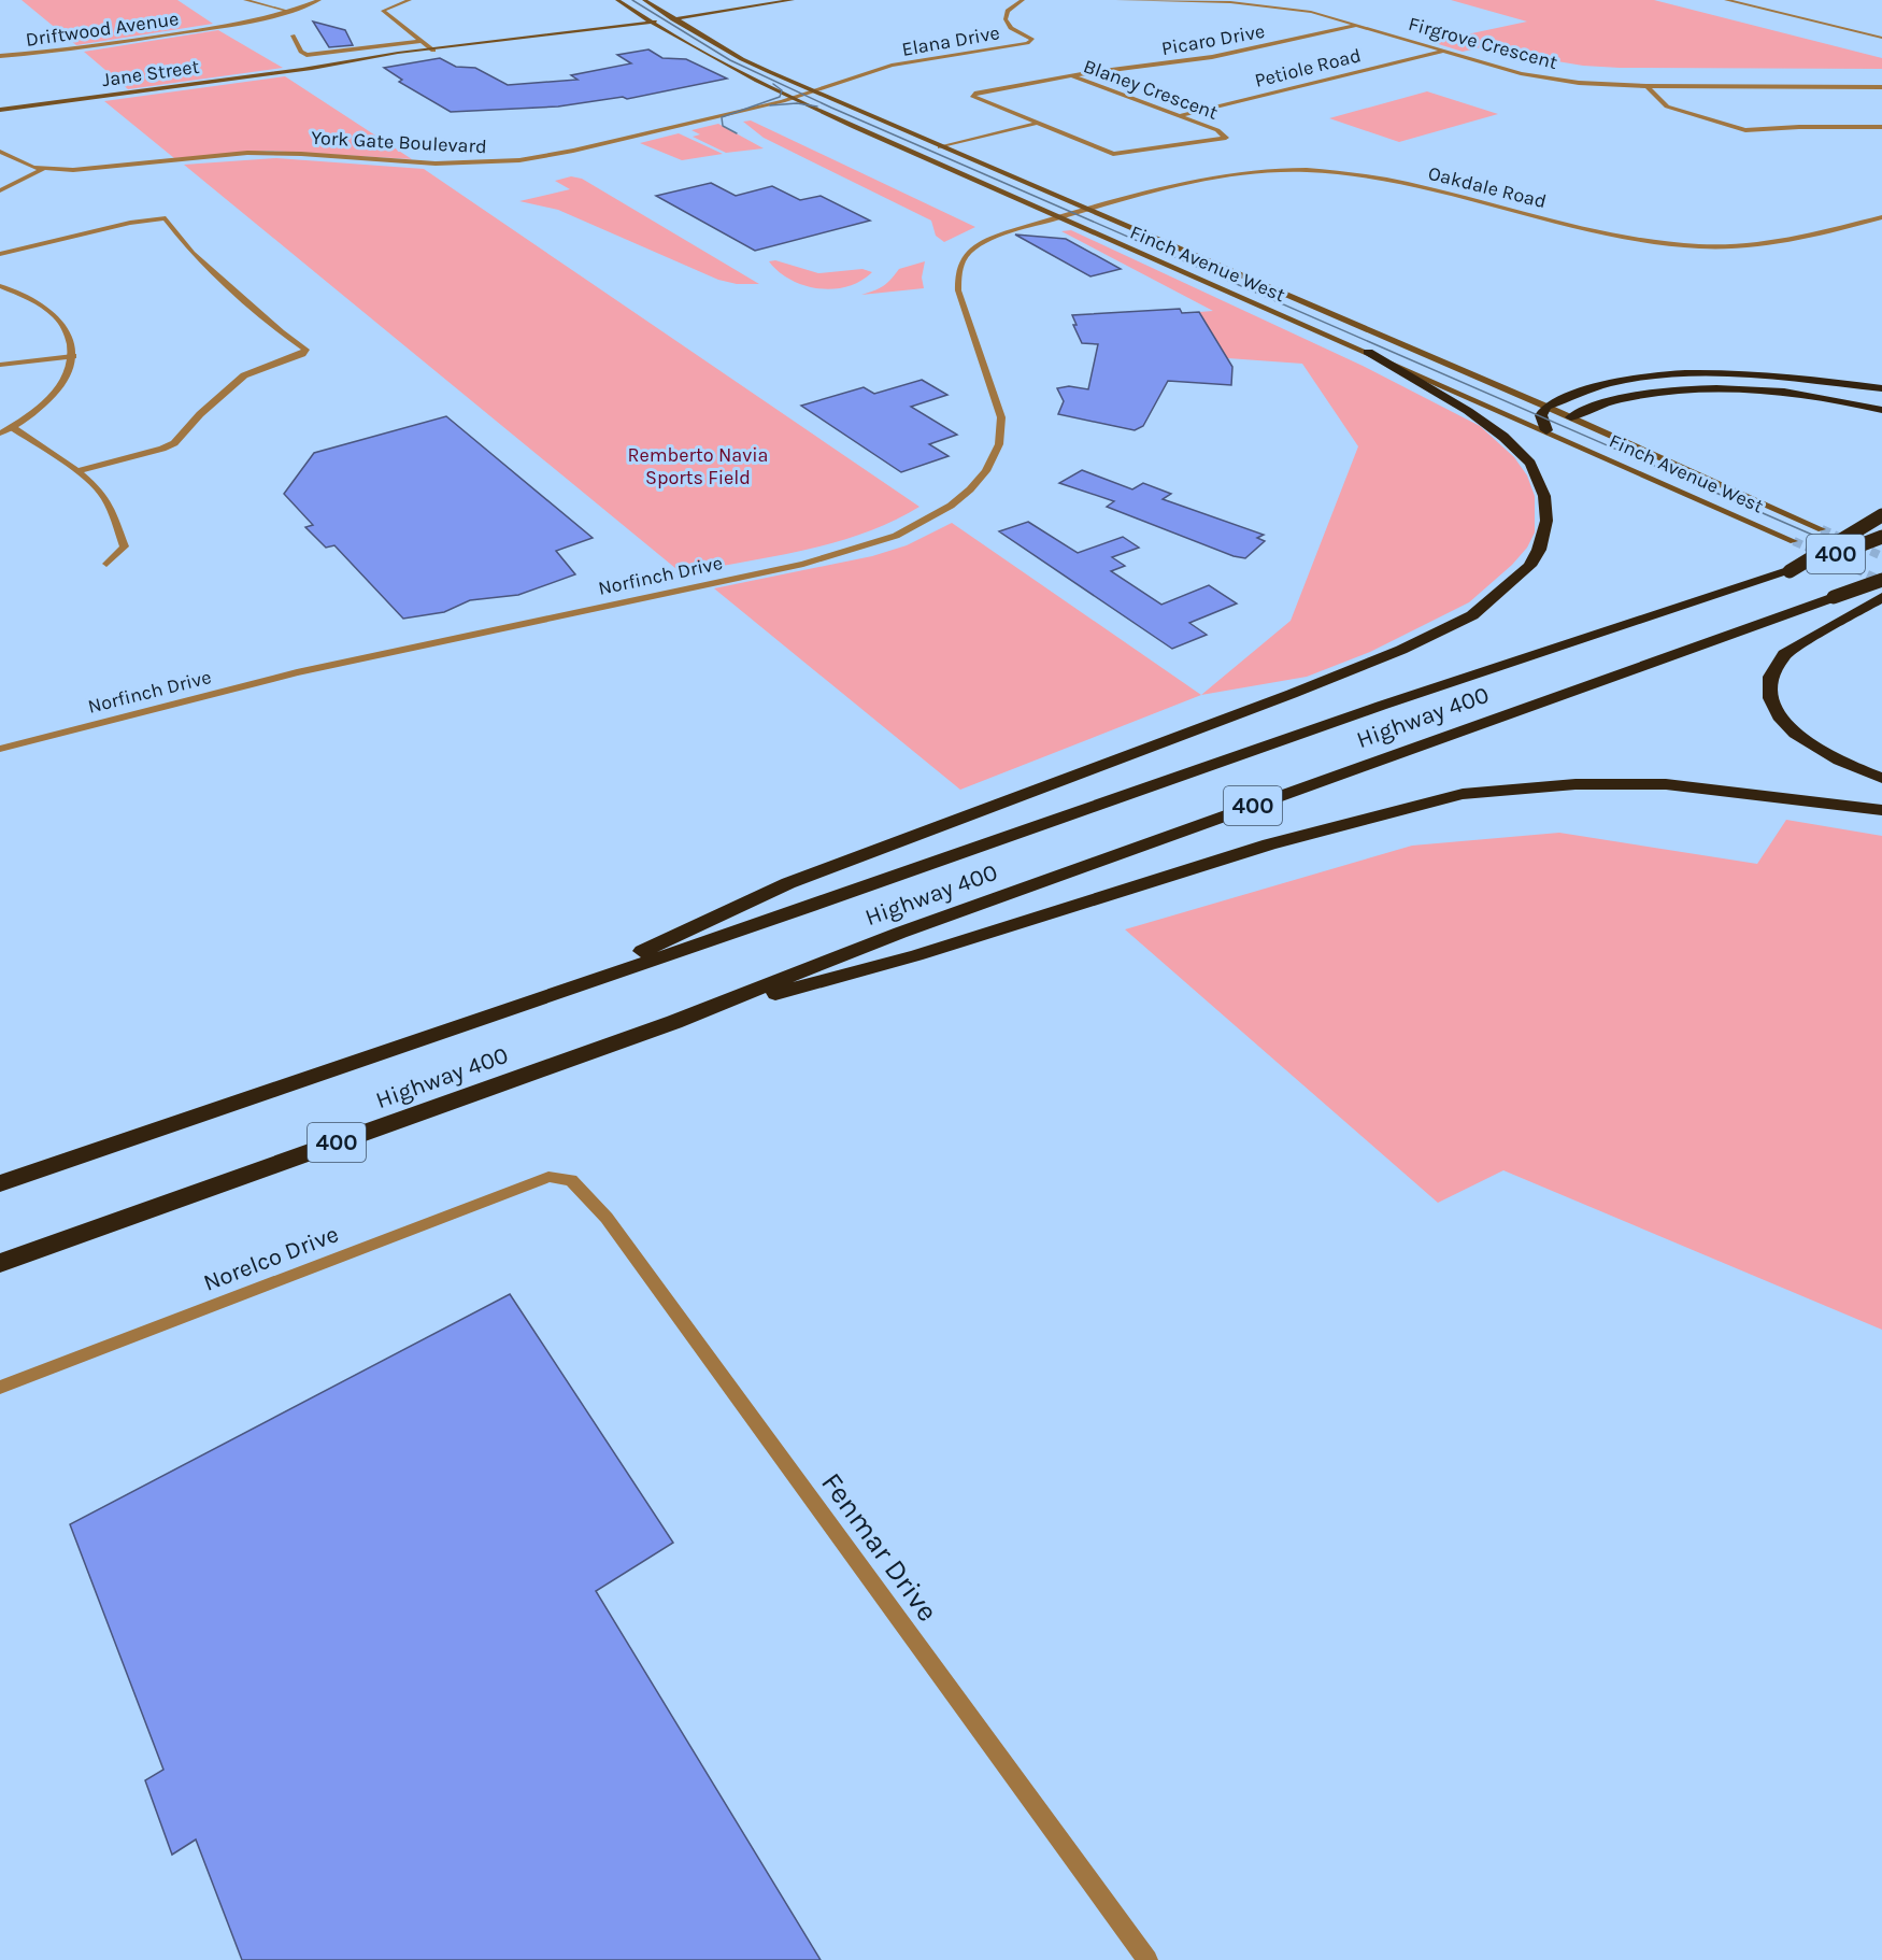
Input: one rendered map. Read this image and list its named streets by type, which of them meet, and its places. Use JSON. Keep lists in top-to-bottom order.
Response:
{
  "streets": {
    "highway": ["400", "Highway 400"],
    "main road": ["Jane Street", "Finch Avenue West"],
    "street": [
      "Driftwood Avenue",
      "Picaro Drive",
      "Elana Drive",
      "Firgrove Crescent",
      "Petiole Road",
      "Blaney Crescent",
      "York Gate Boulevard",
      "Oakdale Road",
      "Norfinch Drive",
      "Norelco Drive",
      "Fenmar Drive"
    ]
  },
  "crossings": [
    ["Picaro Drive", "Firgrove Crescent"],
    ["Picaro Drive", "Blaney Crescent"],
    ["Elana Drive", "York Gate Boulevard"],
    ["Elana Drive", "Finch Avenue West"],
    ["Firgrove Crescent", "Petiole Road"],
    ["Petiole Road", "Blaney Crescent"],
    ["Jane Street", "Finch Avenue West"],
    ["York Gate Boulevard", "Finch Avenue West"],
    ["Oakdale Road", "Finch Avenue West"],
    ["Oakdale Road", "Norfinch Drive"],
    ["Finch Avenue West", "Norfinch Drive"],
    ["Norelco Drive", "Fenmar Drive"]
  ],
  "parks": ["Remberto Navia Sports Field"]
}
